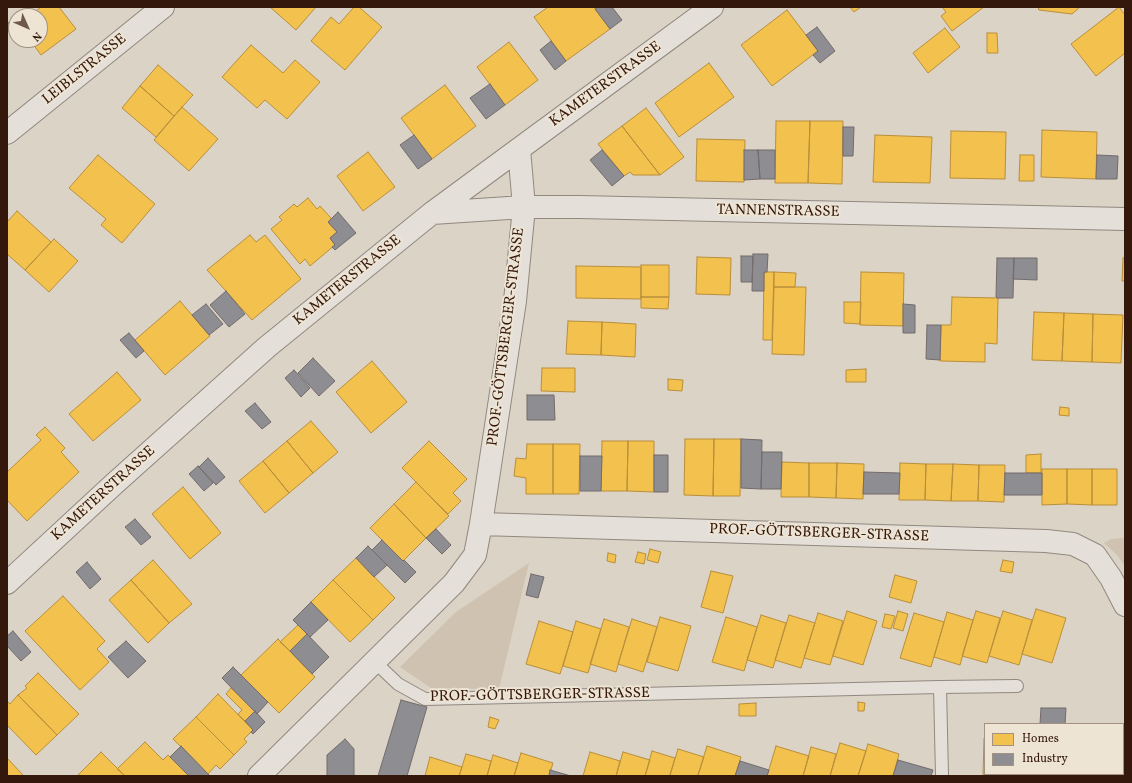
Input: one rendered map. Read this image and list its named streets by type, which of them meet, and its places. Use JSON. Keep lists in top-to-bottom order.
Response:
{
  "streets": {
    "street": [
      "LEIBLSTRASSE",
      "KAMETERSTRASSE",
      "TANNENSTRASSE",
      "PROF.-GÖTTSBERGER-STRASSE"
    ]
  },
  "crossings": [
    ["KAMETERSTRASSE", "TANNENSTRASSE"],
    ["KAMETERSTRASSE", "PROF.-GÖTTSBERGER-STRASSE"],
    ["TANNENSTRASSE", "PROF.-GÖTTSBERGER-STRASSE"]
  ],
  "legend": ["Homes", "Industry"],
  "north": "bottom right"
}
